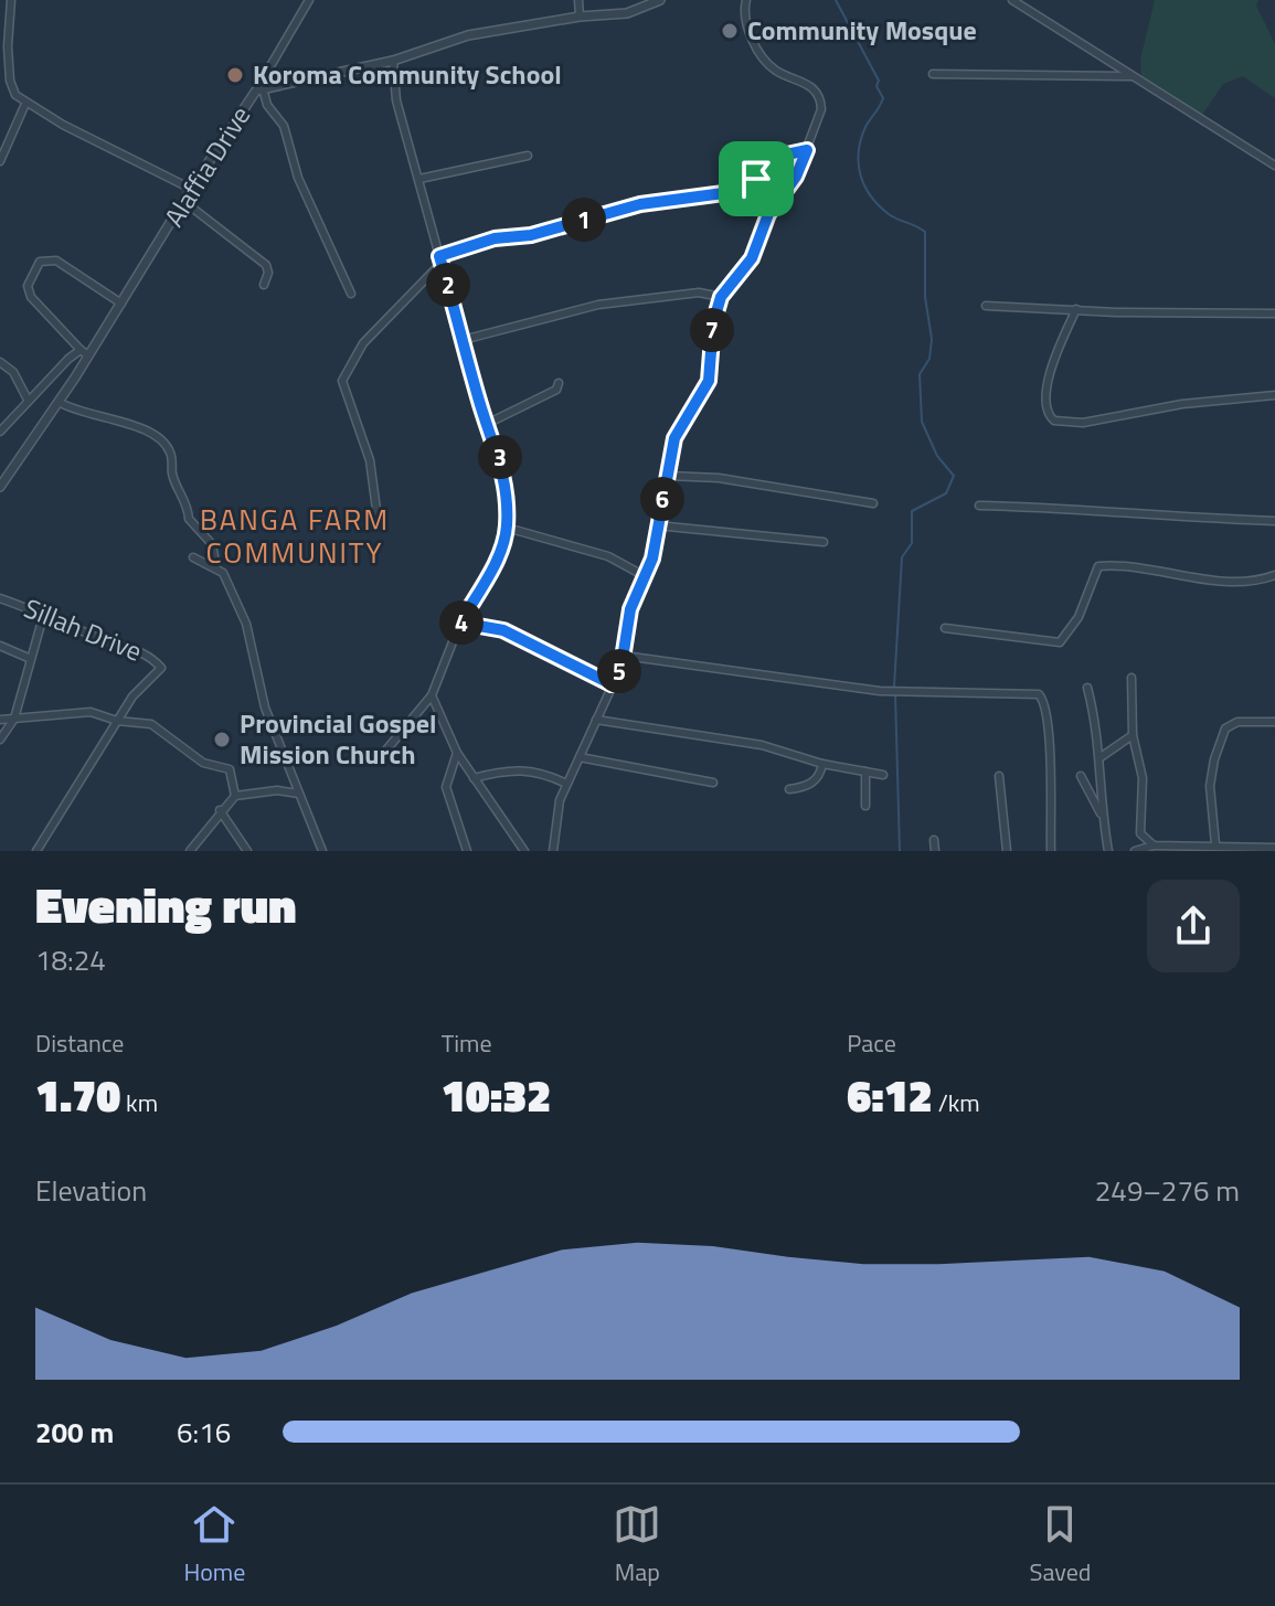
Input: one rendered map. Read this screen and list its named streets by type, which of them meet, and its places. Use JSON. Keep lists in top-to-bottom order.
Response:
{
  "streets": {
    "street": ["Alaffia Drive", "Sillah Drive"]
  },
  "districts": ["BANGA FARM COMMUNITY"],
  "places": ["Community Mosque", "Koroma Community School", "Provincial Gospel Mission Church"],
  "page": {
    "pins": [
      "1",
      "2",
      "7",
      "3",
      "6",
      "4",
      "5"
    ],
    "heading": ["Evening run", "18:24"],
    "stats": [
      ["Distance", "1.70 km"],
      ["Time", "10:32"],
      ["Pace", "6:12 /km"]
    ],
    "chart": ["Elevation", "249–276 m"],
    "list": [
      {
        "name": "200 m",
        "note": "6:16"
      }
    ],
    "tabs": ["Home", "Map", "Saved"]
  }
}
